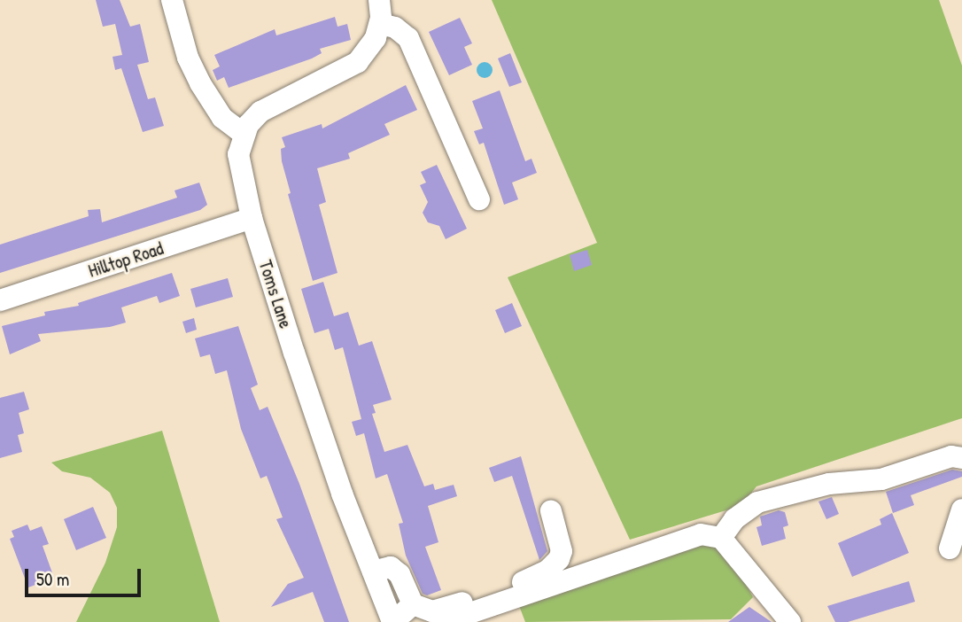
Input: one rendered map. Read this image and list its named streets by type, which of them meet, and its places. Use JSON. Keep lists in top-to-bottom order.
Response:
{
  "streets": {
    "street": ["Hilltop Road", "Toms Lane"]
  },
  "crossings": [
    ["Hilltop Road", "Toms Lane"]
  ],
  "scale_bar": "50 m"
}
